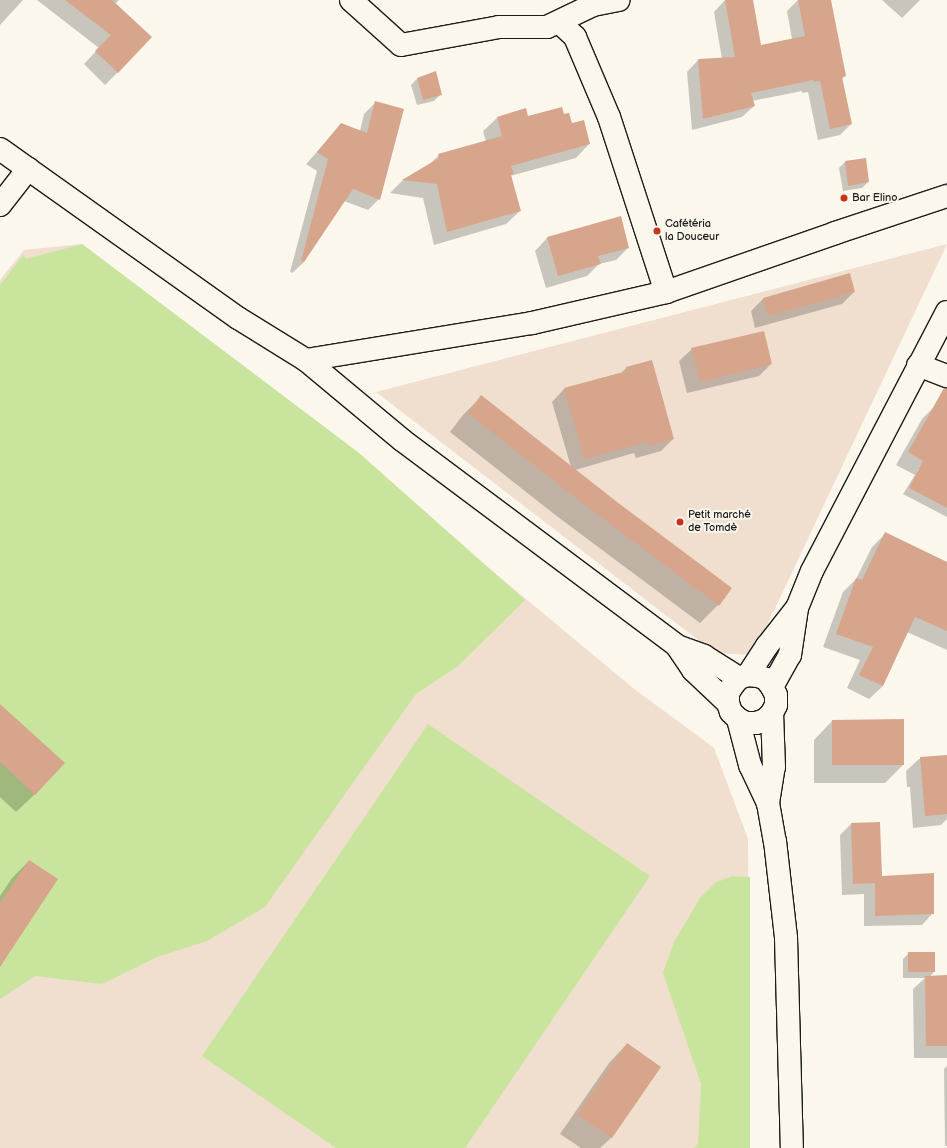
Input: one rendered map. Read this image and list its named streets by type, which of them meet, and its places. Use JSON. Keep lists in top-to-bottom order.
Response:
{
  "places": ["Bar Elino", "Cafétéria la Douceur", "Petit marché de Tomdè"]
}
